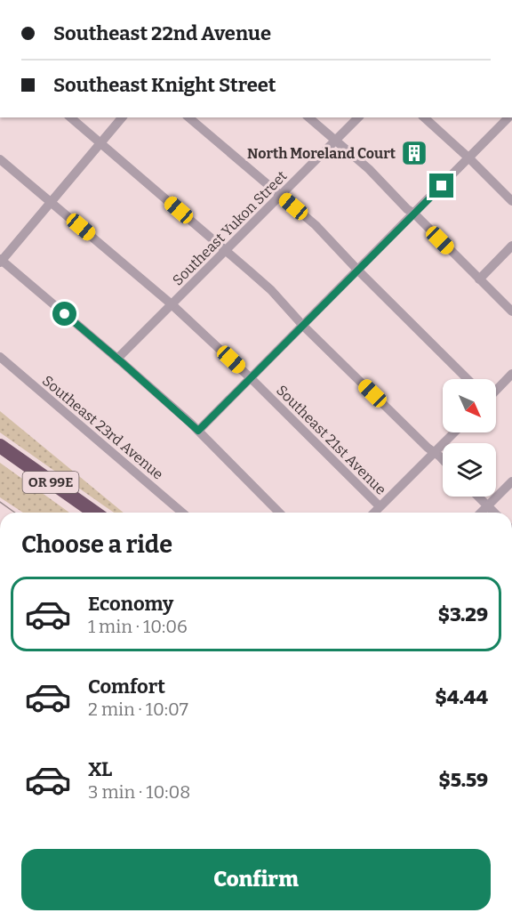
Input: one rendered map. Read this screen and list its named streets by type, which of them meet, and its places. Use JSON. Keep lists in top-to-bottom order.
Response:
{
  "streets": {
    "highway": ["OR 99E"],
    "street": ["Southeast Yukon Street", "Southeast 23rd Avenue", "Southeast 21st Avenue"]
  },
  "crossings": [
    ["Southeast Yukon Street", "Southeast 21st Avenue"]
  ],
  "places": {
    "building": ["North Moreland Court"]
  },
  "north": "bottom right",
  "page": {
    "banner": ["Southeast 22nd Avenue", "Southeast Knight Street"],
    "heading": "Choose a ride",
    "list": [
      {
        "name": "Economy",
        "note": "1 min · 10:06",
        "value": "$3.29"
      },
      {
        "name": "Comfort",
        "note": "2 min · 10:07",
        "value": "$4.44"
      },
      {
        "name": "XL",
        "note": "3 min · 10:08",
        "value": "$5.59"
      }
    ],
    "buttons": "Confirm"
  }
}
